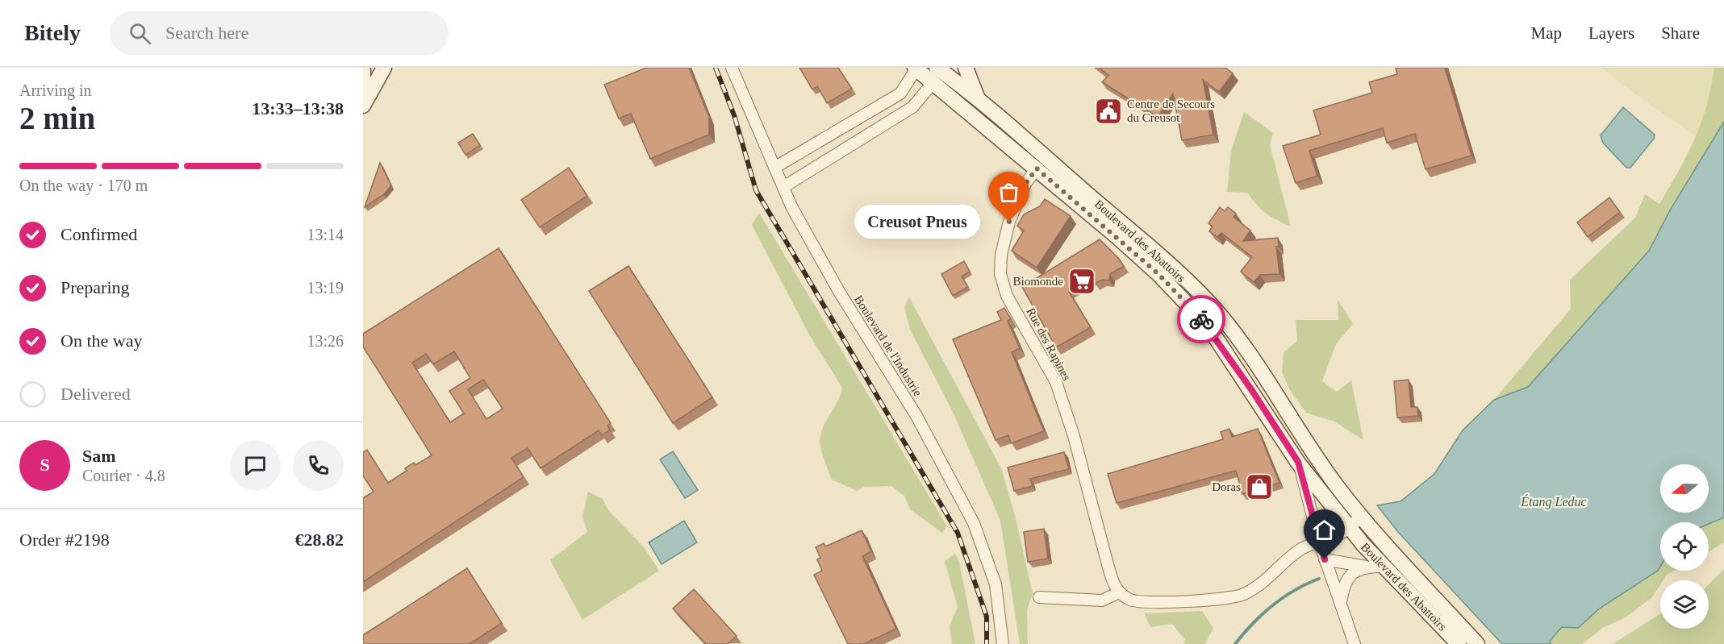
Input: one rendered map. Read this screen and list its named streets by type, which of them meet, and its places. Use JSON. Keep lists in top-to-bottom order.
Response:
{
  "streets": {
    "street": ["Boulevard des Abattoirs", "Rue des Rapines", "Boulevard de l'Industrie"]
  },
  "crossings": [
    ["Boulevard des Abattoirs", "Rue des Rapines"]
  ],
  "water": ["Étang Leduc"],
  "places": {
    "public building": ["Centre de Secours du Creusot"],
    "other": ["Creusot Pneus"],
    "supermarket": ["Biomonde"],
    "shop": ["Doras"]
  },
  "north": "left",
  "page": {
    "header": "Bitely",
    "search": "Search here",
    "nav": ["Map", "Layers", "Share"],
    "heading": ["2 min", "Arriving in", "13:33–13:38"],
    "panel": [
      "Sam",
      "Courier · 4.8",
      "Order #2198",
      "€28.82"
    ],
    "bar": "On the way · 170 m",
    "bubble": "Creusot Pneus",
    "list": [
      ["Confirmed", "13:14"],
      ["Preparing", "13:19"],
      ["On the way", "13:26"],
      "Delivered"
    ],
    "round": "S"
  }
}
